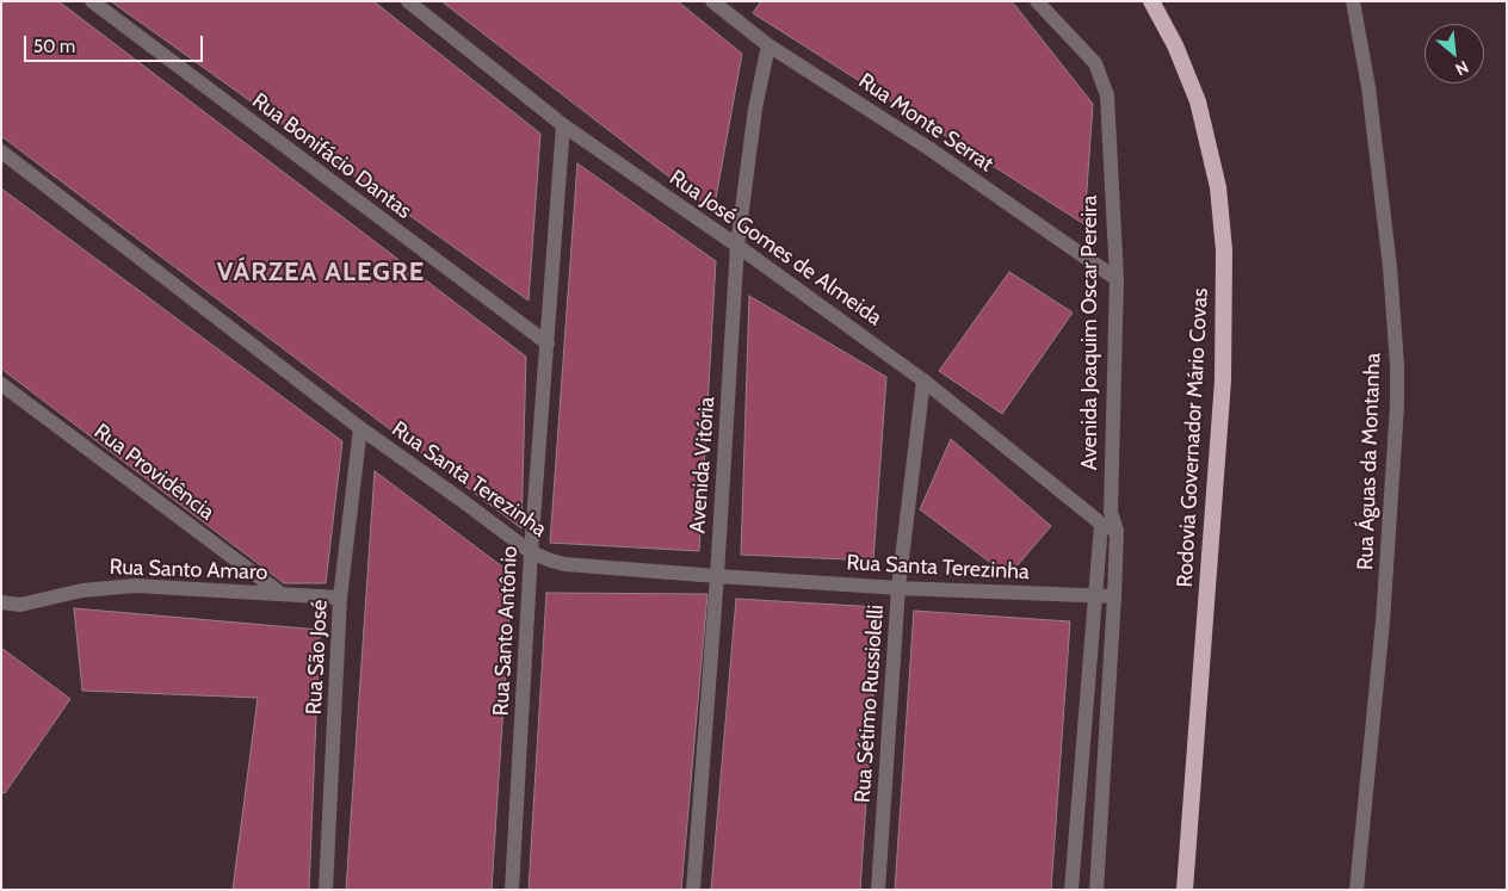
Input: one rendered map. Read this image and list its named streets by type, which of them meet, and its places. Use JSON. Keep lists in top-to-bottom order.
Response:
{
  "streets": {
    "highway": ["Rodovia Governador Mário Covas"],
    "street": [
      "Rua Monte Serrat",
      "Rua Bonifácio Dantas",
      "Rua José Gomes de Almeida",
      "Avenida Joaquim Oscar Pereira",
      "Rua Águas da Montanha",
      "Avenida Vitória",
      "Rua Providência",
      "Rua Santa Terezinha",
      "Rua Santo Amaro",
      "Rua Santo Antônio",
      "Rua São José",
      "Rua Sétimo Russiolelli"
    ]
  },
  "crossings": [
    ["Rua Monte Serrat", "Avenida Joaquim Oscar Pereira"],
    ["Rua Monte Serrat", "Avenida Vitória"],
    ["Rua Bonifácio Dantas", "Rua Santo Antônio"],
    ["Rua José Gomes de Almeida", "Avenida Joaquim Oscar Pereira"],
    ["Rua José Gomes de Almeida", "Avenida Vitória"],
    ["Rua José Gomes de Almeida", "Rua Santa Terezinha"],
    ["Rua José Gomes de Almeida", "Rua Santo Antônio"],
    ["Rua José Gomes de Almeida", "Rua Sétimo Russiolelli"],
    ["Avenida Joaquim Oscar Pereira", "Rua Santa Terezinha"],
    ["Avenida Vitória", "Rua Santa Terezinha"],
    ["Rua Providência", "Rua Santo Amaro"],
    ["Rua Santa Terezinha", "Rua Santo Antônio"],
    ["Rua Santa Terezinha", "Rua São José"],
    ["Rua Santa Terezinha", "Rua Sétimo Russiolelli"],
    ["Rua Santo Amaro", "Rua São José"]
  ],
  "districts": ["VÁRZEA ALEGRE"],
  "scale_bar": "50 m",
  "north": "bottom right"
}
